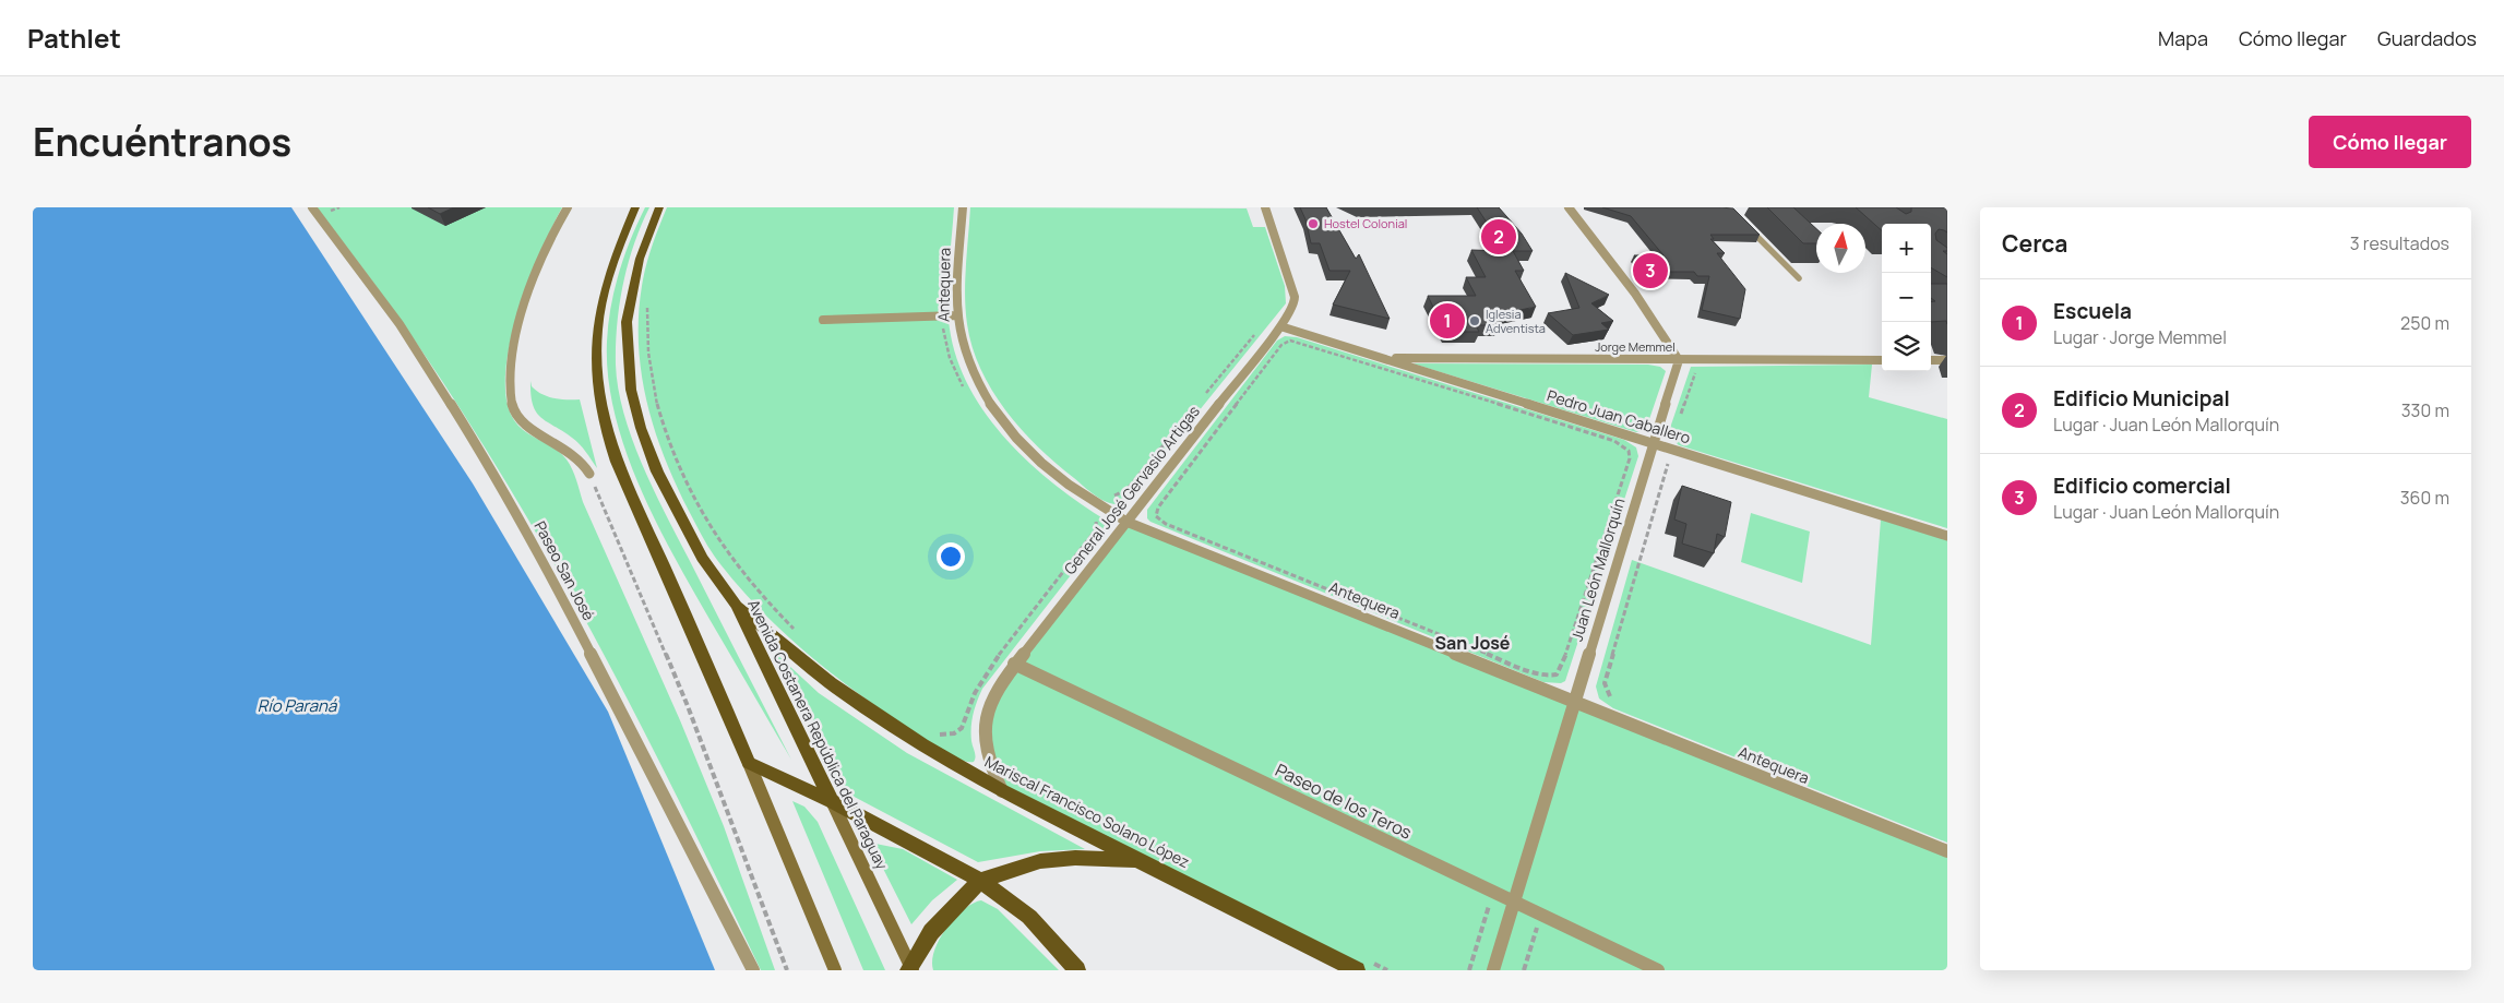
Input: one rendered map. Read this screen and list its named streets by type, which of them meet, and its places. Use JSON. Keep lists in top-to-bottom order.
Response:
{
  "streets": {
    "main road": ["Avenida Costanera República del Paraguay", "Mariscal Francisco Solano López"],
    "street": [
      "Antequera",
      "Jorge Memmel",
      "Pedro Juan Caballero",
      "General José Gervasio Artigas",
      "Juan León Mallorquín",
      "Paseo San José",
      "Paseo de los Teros"
    ]
  },
  "crossings": [
    ["Antequera", "General José Gervasio Artigas"],
    ["Antequera", "Juan León Mallorquín"],
    ["Jorge Memmel", "Pedro Juan Caballero"],
    ["Jorge Memmel", "Juan León Mallorquín"],
    ["Pedro Juan Caballero", "General José Gervasio Artigas"],
    ["Pedro Juan Caballero", "Juan León Mallorquín"],
    ["General José Gervasio Artigas", "Paseo de los Teros"],
    ["General José Gervasio Artigas", "Mariscal Francisco Solano López"],
    ["Juan León Mallorquín", "Paseo de los Teros"],
    ["Avenida Costanera República del Paraguay", "Mariscal Francisco Solano López"]
  ],
  "districts": ["San José"],
  "water": ["Río Paraná"],
  "places": ["Hostel Colonial", "Iglesia Adventista"],
  "north": "top",
  "page": {
    "header": "Pathlet",
    "nav": ["Mapa", "Cómo llegar", "Guardados"],
    "title": "Encuéntranos",
    "buttons": "Cómo llegar",
    "heading": ["Cerca", "3 resultados"],
    "pins": ["2", "3", "1"],
    "map_buttons": ["+", "−"],
    "list": [
      {
        "mark": "1",
        "name": "Escuela",
        "note": "Lugar · Jorge Memmel",
        "value": "250 m"
      },
      {
        "mark": "2",
        "name": "Edificio Municipal",
        "note": "Lugar · Juan León Mallorquín",
        "value": "330 m"
      },
      {
        "mark": "3",
        "name": "Edificio comercial",
        "note": "Lugar · Juan León Mallorquín",
        "value": "360 m"
      }
    ]
  }
}
